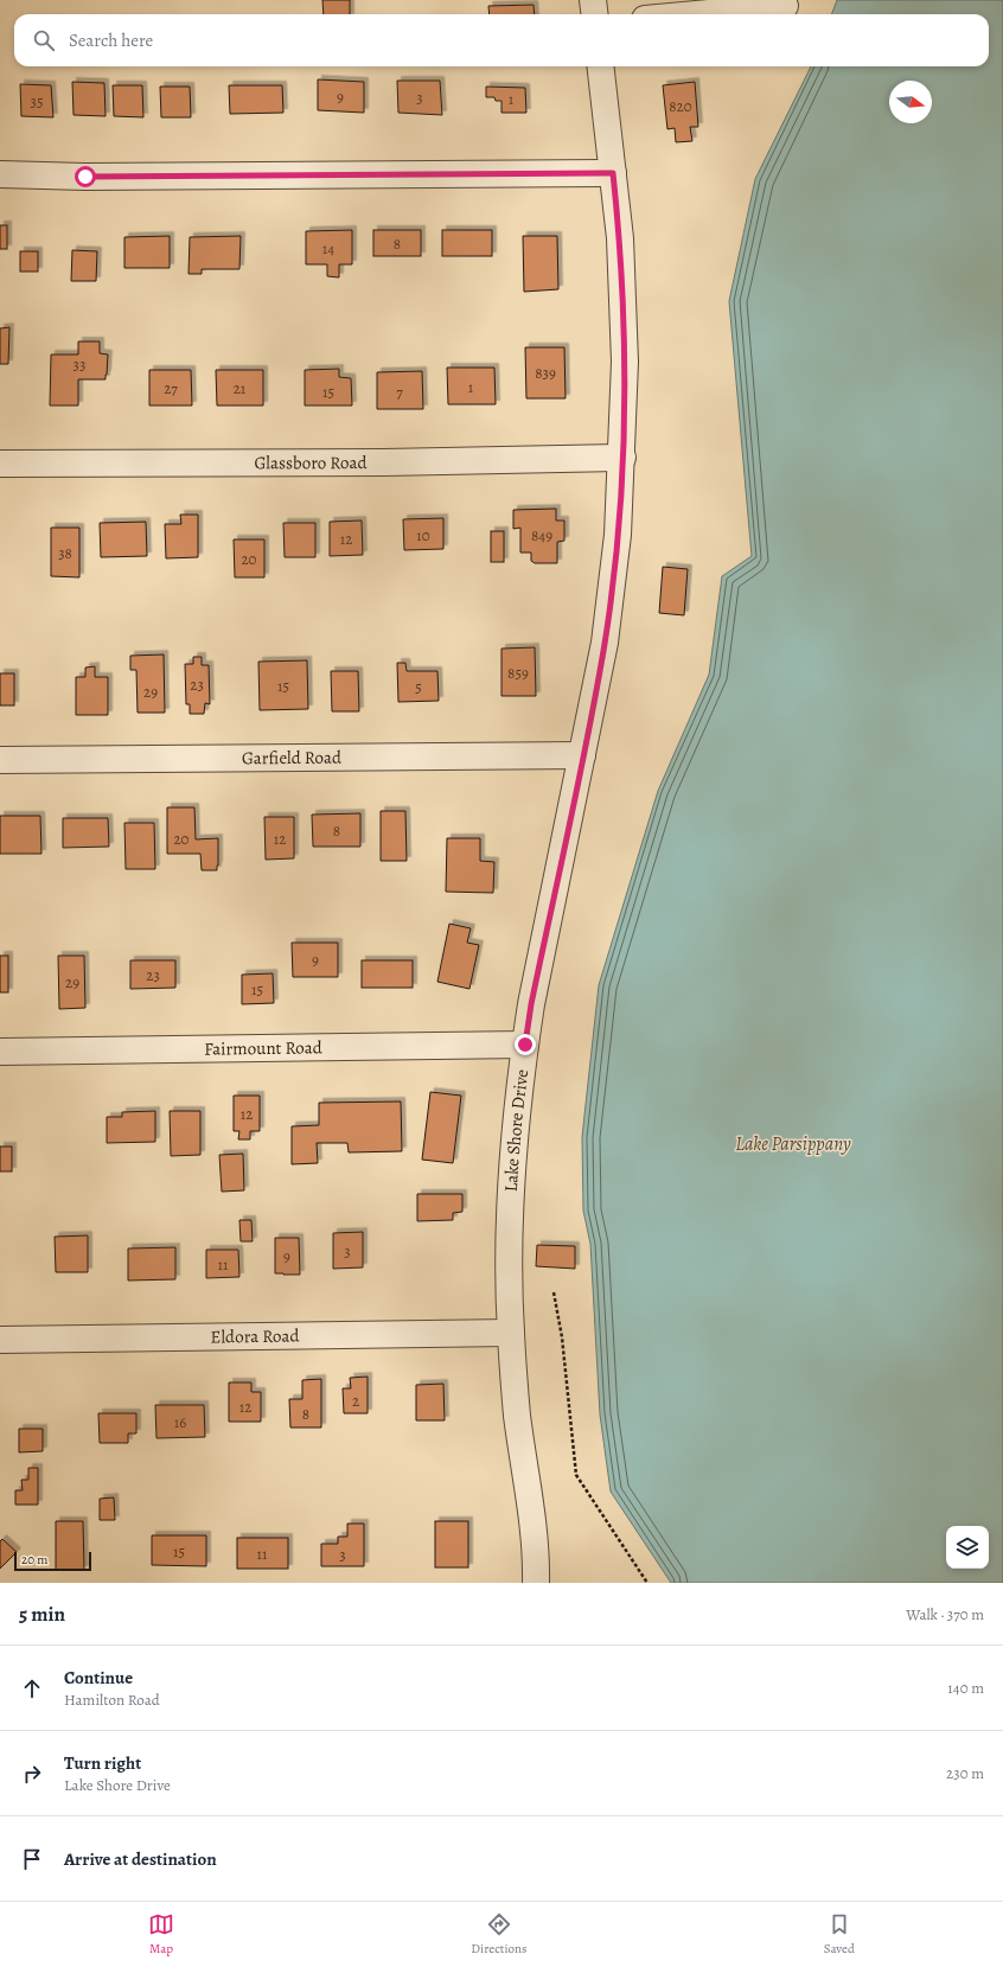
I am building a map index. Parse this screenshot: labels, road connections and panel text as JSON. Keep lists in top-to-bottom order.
{
  "streets": {
    "street": [
      "Glassboro Road",
      "Garfield Road",
      "Fairmount Road",
      "Lake Shore Drive",
      "Eldora Road"
    ]
  },
  "crossings": [
    ["Glassboro Road", "Lake Shore Drive"],
    ["Garfield Road", "Lake Shore Drive"],
    ["Fairmount Road", "Lake Shore Drive"],
    ["Lake Shore Drive", "Eldora Road"]
  ],
  "water": ["Lake Parsippany"],
  "house_numbers": [
    "9",
    "3",
    "1",
    "35",
    "820",
    "8",
    "14",
    "33",
    "839",
    "1",
    "27",
    "21",
    "15",
    "7",
    "10",
    "849",
    "12",
    "38",
    "20",
    "859",
    "23",
    "15",
    "5",
    "29",
    "8",
    "20",
    "12",
    "9",
    "23",
    "29",
    "15",
    "12",
    "3",
    "9",
    "11",
    "2",
    "12",
    "8",
    "16",
    "15",
    "11",
    "3"
  ],
  "scale_bar": "20 m",
  "north": "right",
  "page": {
    "search": "Search here",
    "scale": "20 m",
    "heading": ["5 min", "Walk · 370 m"],
    "list": [
      ["Continue", "Hamilton Road", "140 m"],
      ["Turn right", "Lake Shore Drive", "230 m"],
      "Arrive at destination"
    ],
    "nav": ["Map", "Directions", "Saved"]
  }
}
